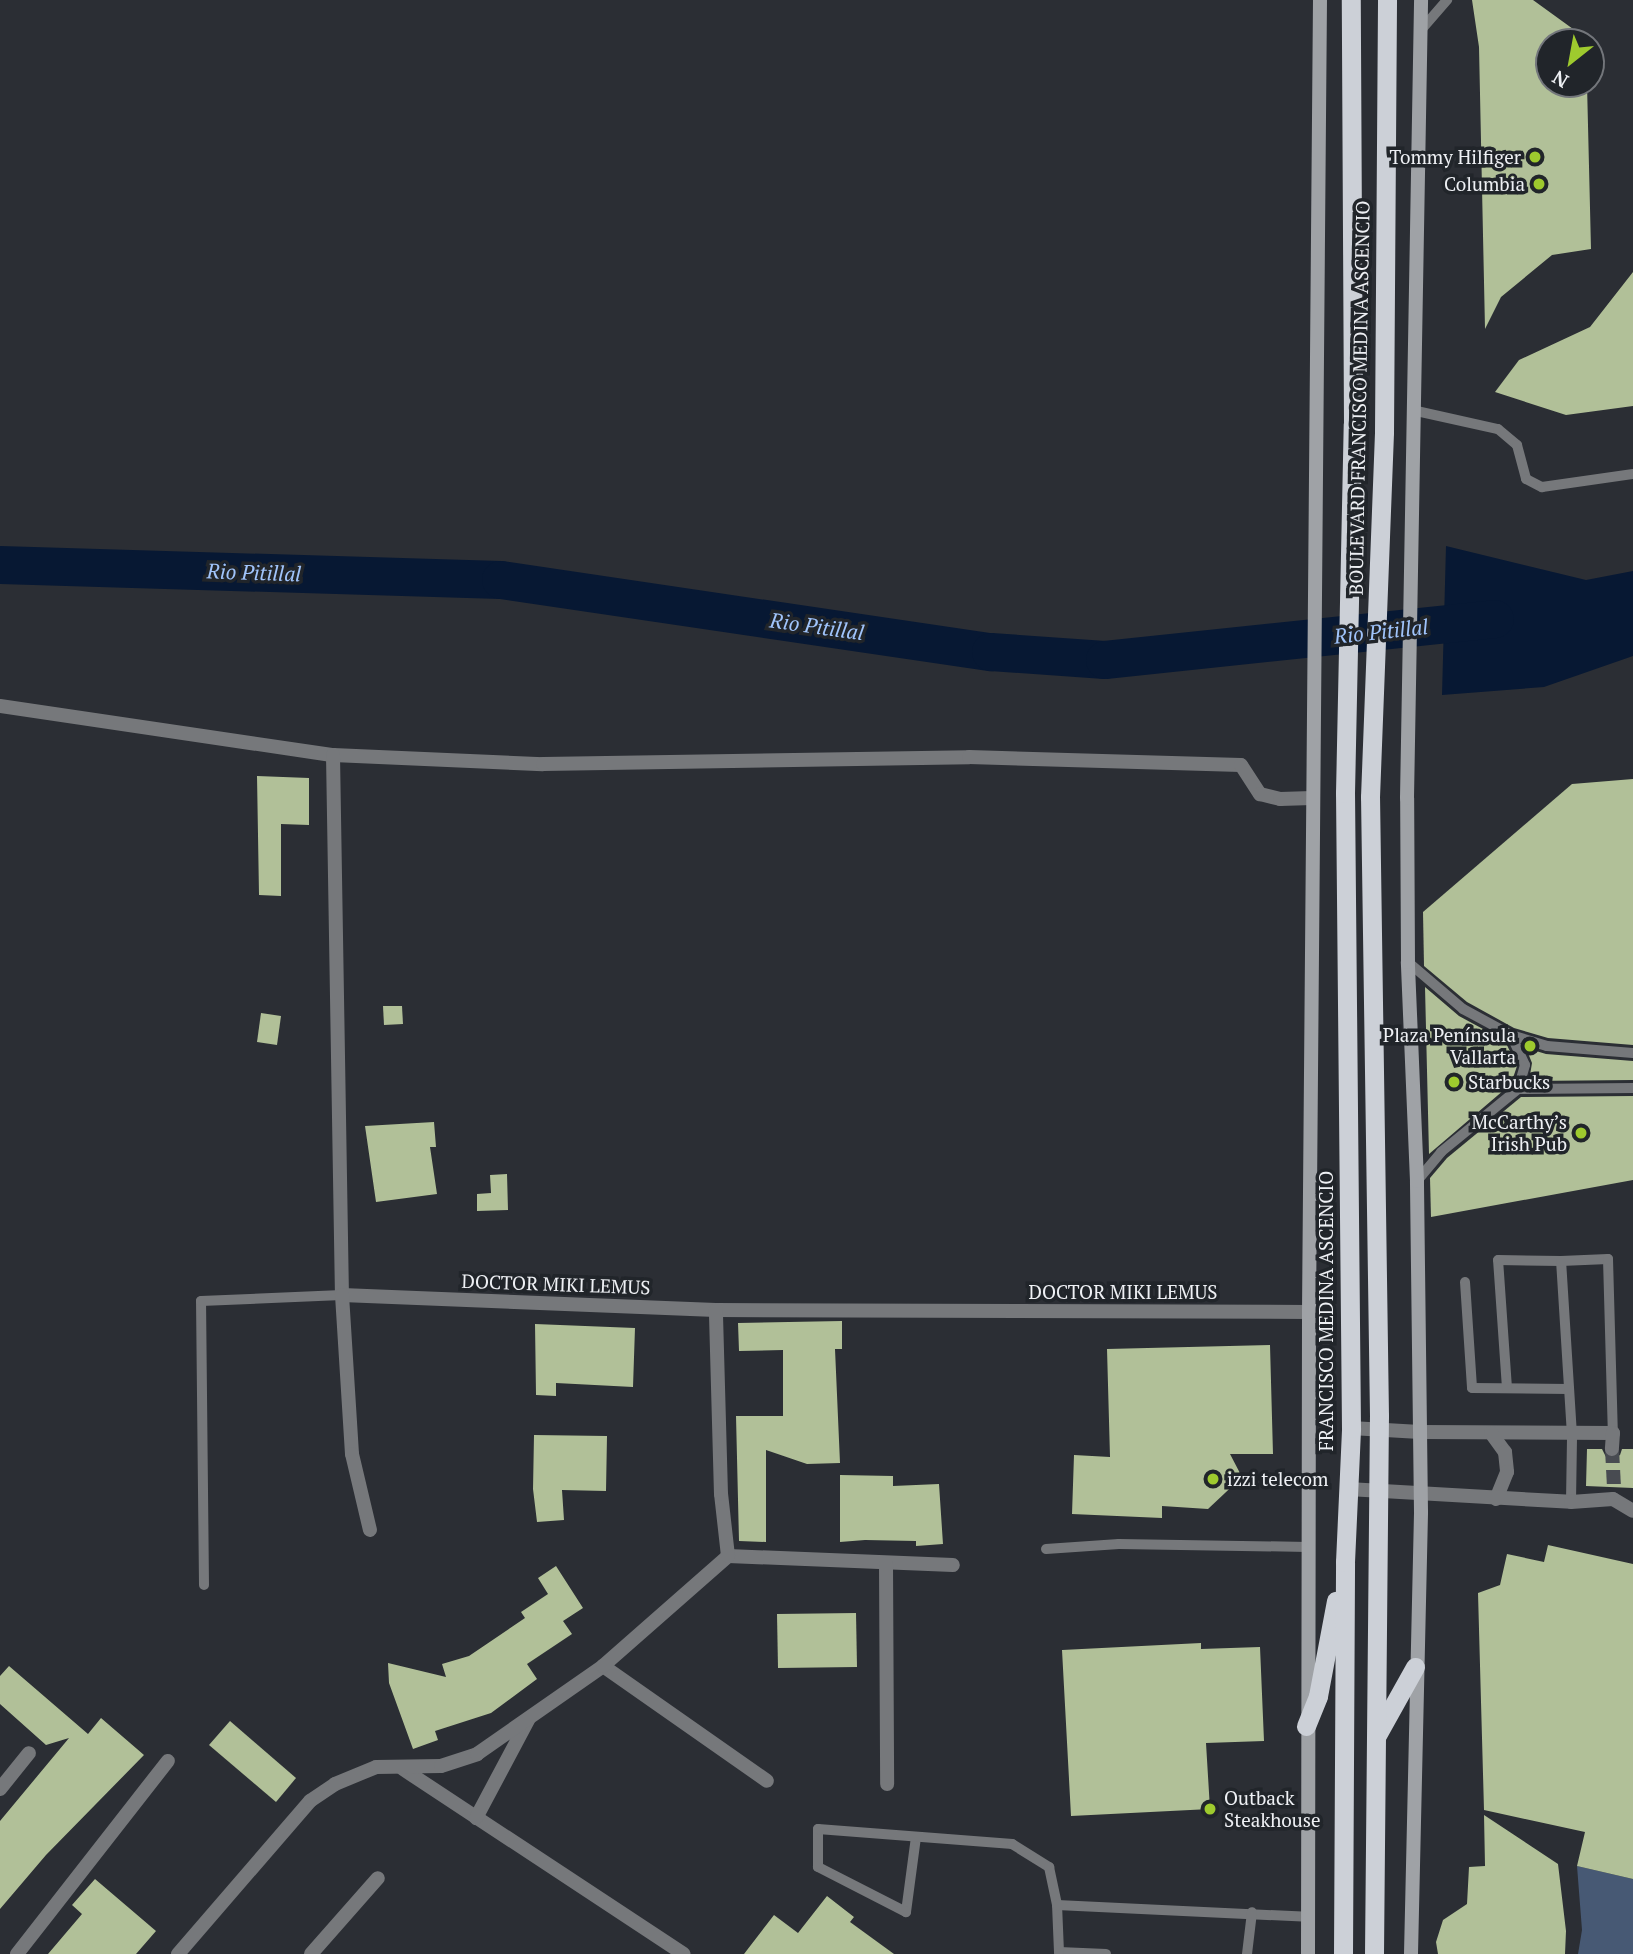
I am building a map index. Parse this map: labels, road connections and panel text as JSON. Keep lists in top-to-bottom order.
{
  "streets": {
    "highway": ["BOULEVARD FRANCISCO MEDINA ASCENCIO", "FRANCISCO MEDINA ASCENCIO"],
    "street": ["DOCTOR MIKI LEMUS"]
  },
  "crossings": [
    ["BOULEVARD FRANCISCO MEDINA ASCENCIO", "FRANCISCO MEDINA ASCENCIO"]
  ],
  "water": ["Rio Pitillal"],
  "places": [
    "Tommy Hilfiger",
    "Columbia",
    "Plaza Península Vallarta",
    "Starbucks",
    "McCarthy’s Irish Pub",
    "izzi telecom",
    "Outback Steakhouse"
  ],
  "north": "bottom left"
}
